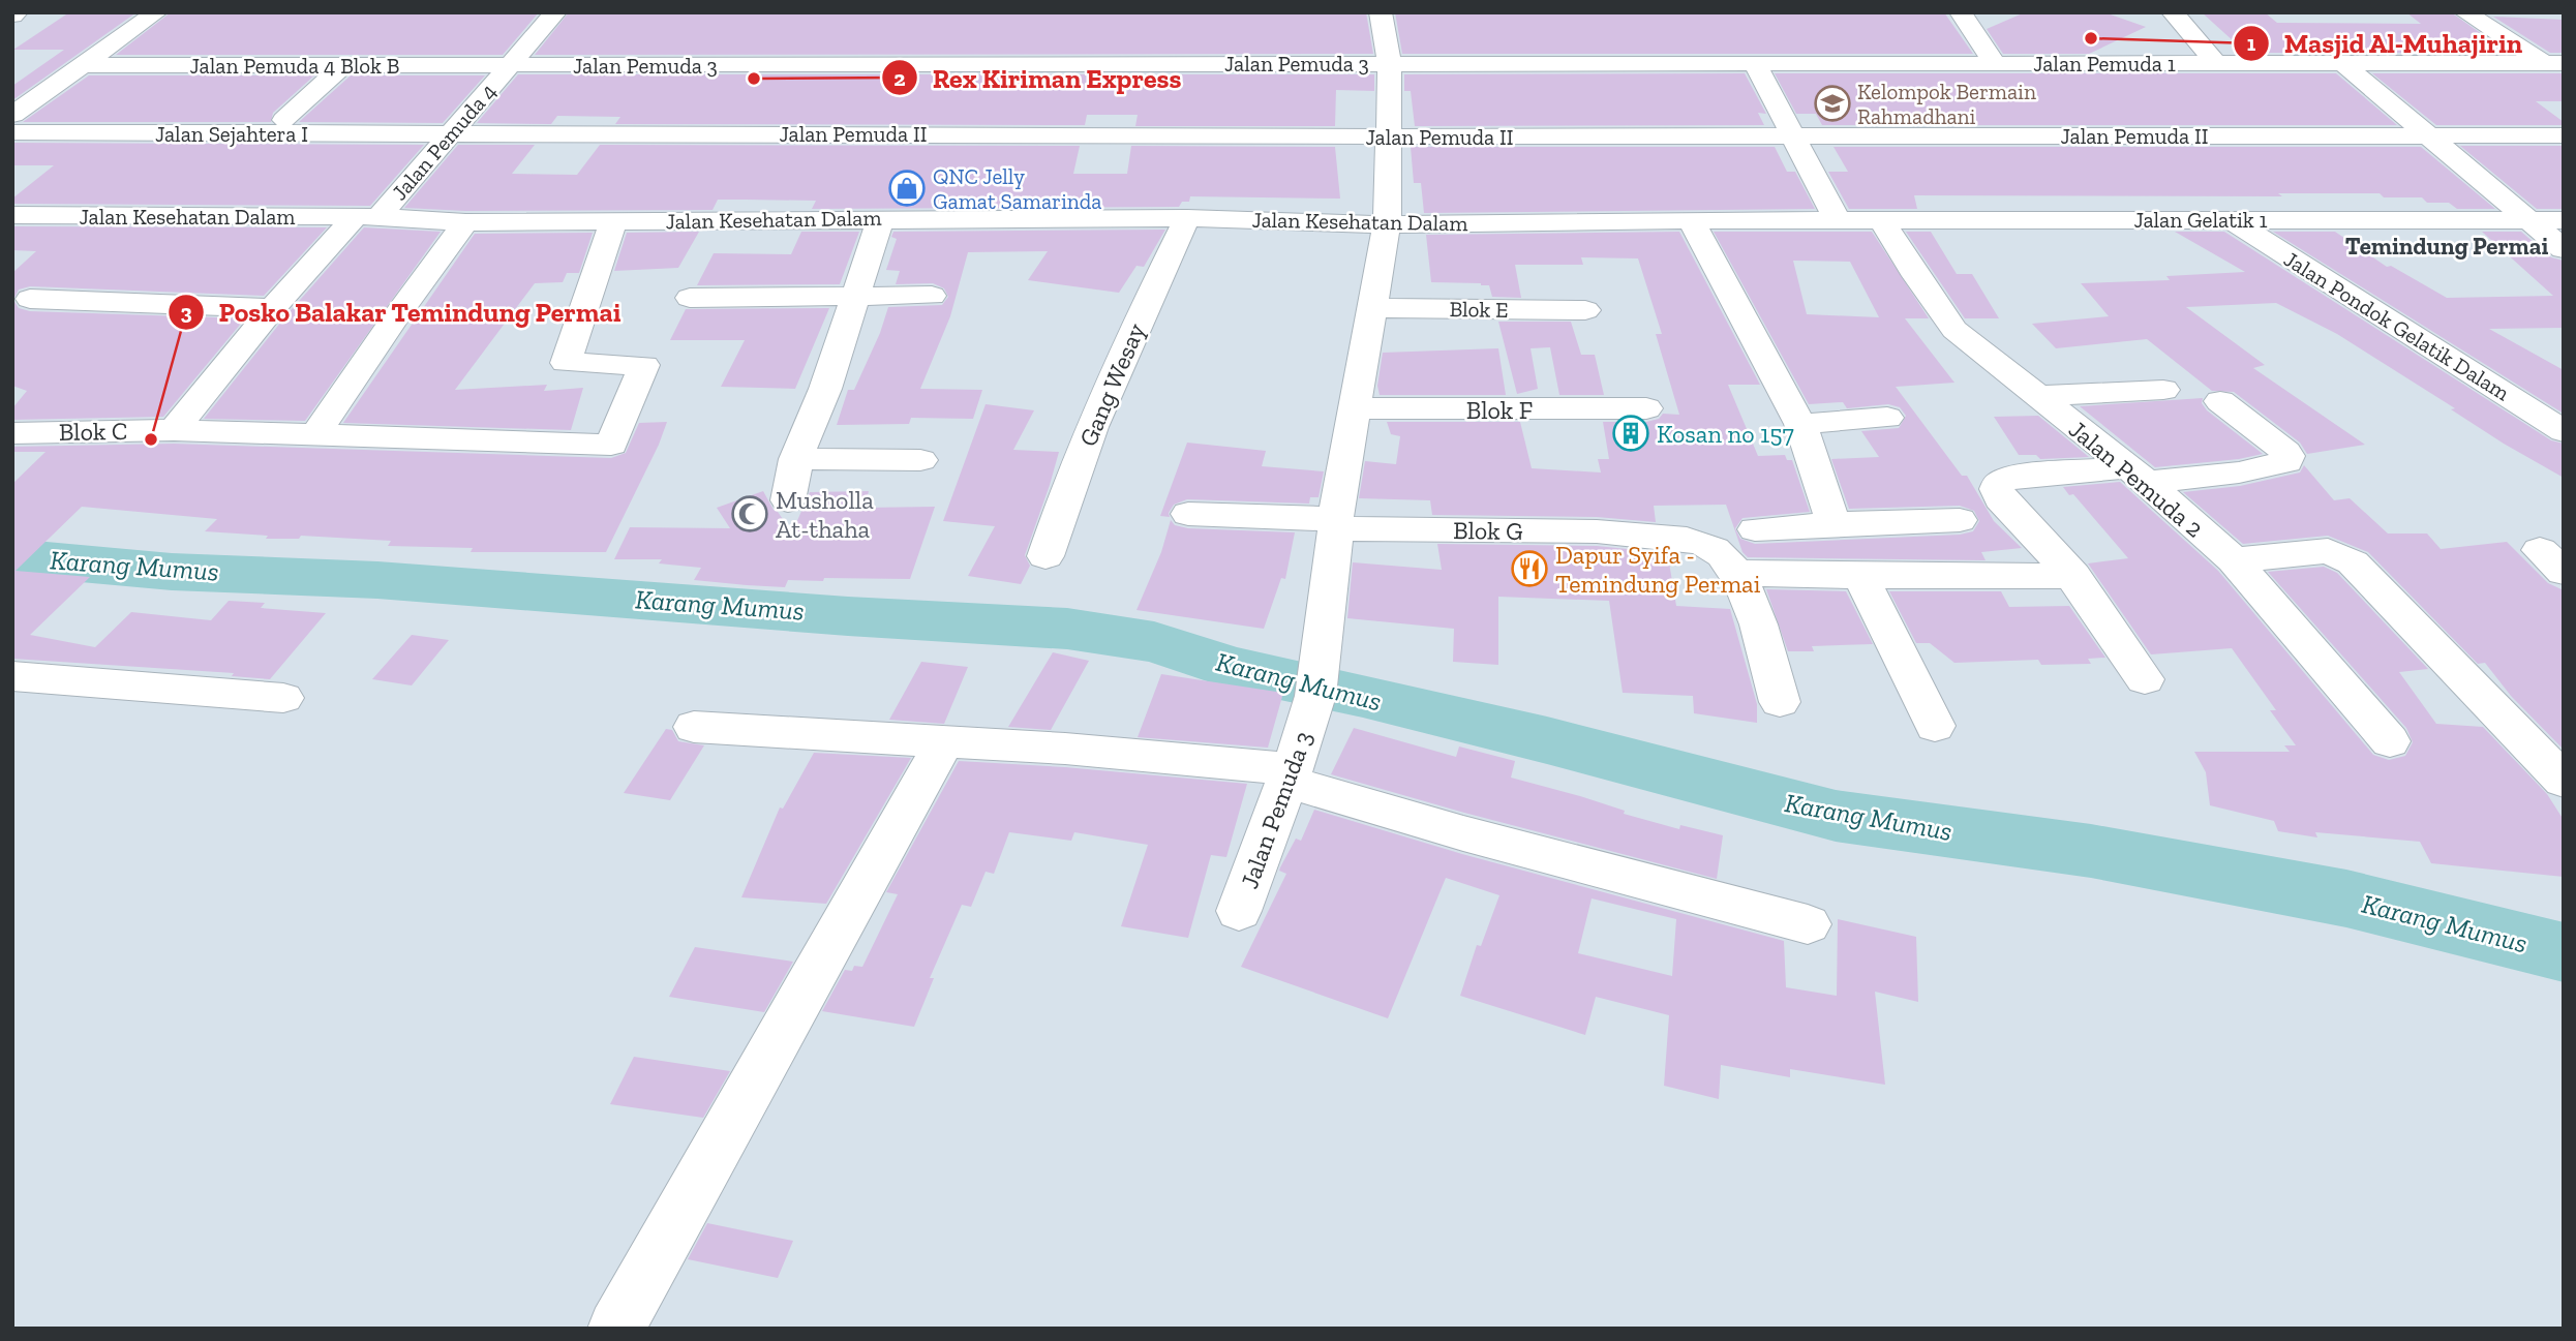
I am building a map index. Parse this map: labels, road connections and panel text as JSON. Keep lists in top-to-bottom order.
{
  "streets": {
    "street": [
      "Jalan Pemuda 3",
      "Jalan Pemuda 1",
      "Jalan Pemuda 4 Blok B",
      "Jalan Sejahtera I",
      "Jalan Pemuda II",
      "Jalan Pemuda 4",
      "Jalan Kesehatan Dalam",
      "Jalan Gelatik 1",
      "Blok E",
      "Jalan Pondok Gelatik Dalam",
      "Gang Wesay",
      "Blok F",
      "Blok C",
      "Jalan Pemuda 2",
      "Blok G"
    ]
  },
  "crossings": [
    ["Jalan Pemuda 3", "Jalan Pemuda 4 Blok B"],
    ["Jalan Pemuda 3", "Jalan Pemuda II"],
    ["Jalan Pemuda 3", "Jalan Pemuda 4"],
    ["Jalan Pemuda 3", "Jalan Kesehatan Dalam"],
    ["Jalan Pemuda 3", "Blok E"],
    ["Jalan Pemuda 3", "Blok F"],
    ["Jalan Pemuda 3", "Blok G"],
    ["Jalan Pemuda 4 Blok B", "Jalan Pemuda 4"],
    ["Jalan Sejahtera I", "Jalan Pemuda II"],
    ["Jalan Sejahtera I", "Jalan Pemuda 4"],
    ["Jalan Pemuda II", "Jalan Pemuda 4"],
    ["Jalan Pemuda 4", "Jalan Kesehatan Dalam"],
    ["Jalan Pemuda 4", "Blok C"],
    ["Jalan Kesehatan Dalam", "Jalan Gelatik 1"],
    ["Jalan Kesehatan Dalam", "Gang Wesay"],
    ["Jalan Kesehatan Dalam", "Blok C"],
    ["Jalan Gelatik 1", "Jalan Pondok Gelatik Dalam"],
    ["Jalan Gelatik 1", "Jalan Pemuda 2"]
  ],
  "districts": ["Temindung Permai"],
  "water": ["Karang Mumus"],
  "places": {
    "other": ["Masjid Al-Muhajirin", "Rex Kiriman Express", "Posko Balakar Temindung Permai"],
    "school or university": ["Kelompok Bermain Rahmadhani"],
    "shop": ["QNC Jelly Gamat Samarinda"],
    "building": ["Kosan no 157"],
    "mosque": ["Musholla At-thaha"],
    "restaurant": ["Dapur Syifa - Temindung Permai"]
  }
}
